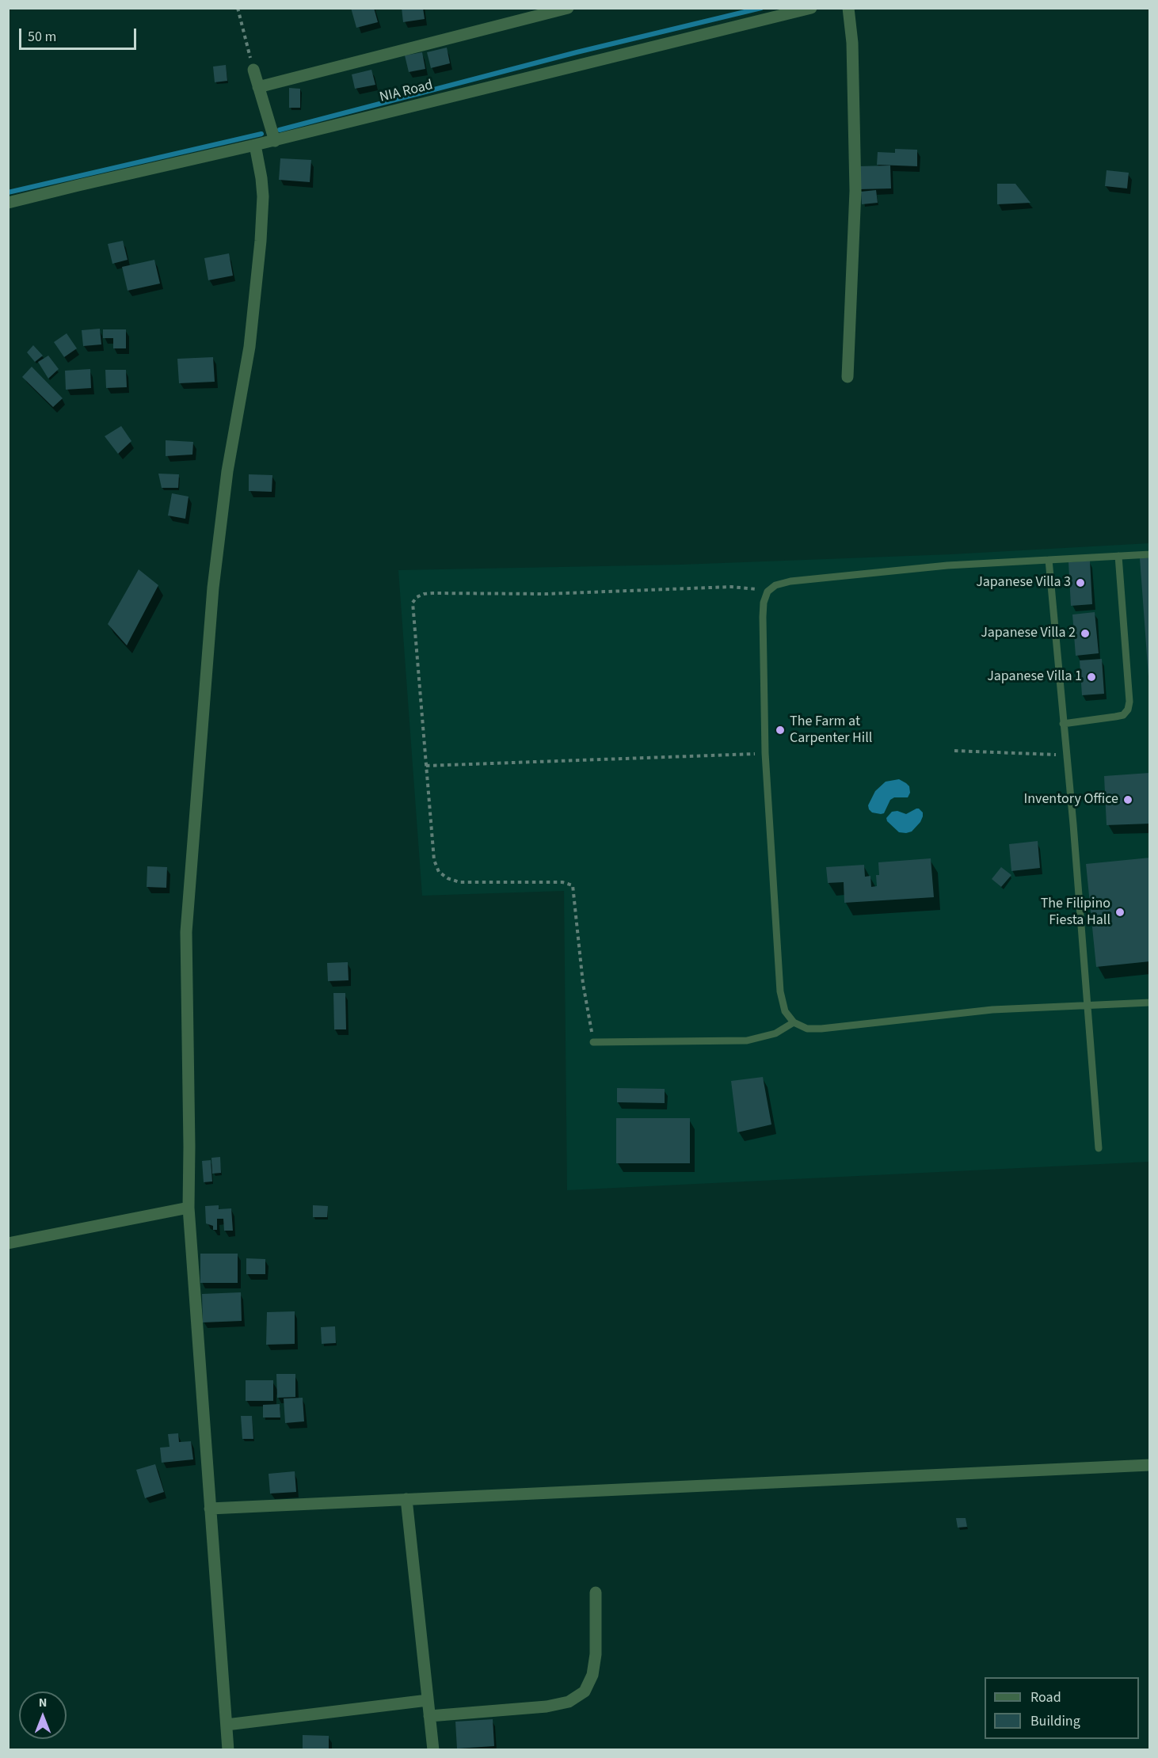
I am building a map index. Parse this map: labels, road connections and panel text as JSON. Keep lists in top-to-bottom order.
{
  "streets": {
    "street": ["NIA Road"]
  },
  "places": [
    "Japanese Villa 3",
    "Japanese Villa 2",
    "Japanese Villa 1",
    "The Farm at Carpenter Hill",
    "Inventory Office",
    "The Filipino Fiesta Hall"
  ],
  "legend": ["Road", "Building"],
  "scale_bar": "50 m",
  "north": "top"
}
